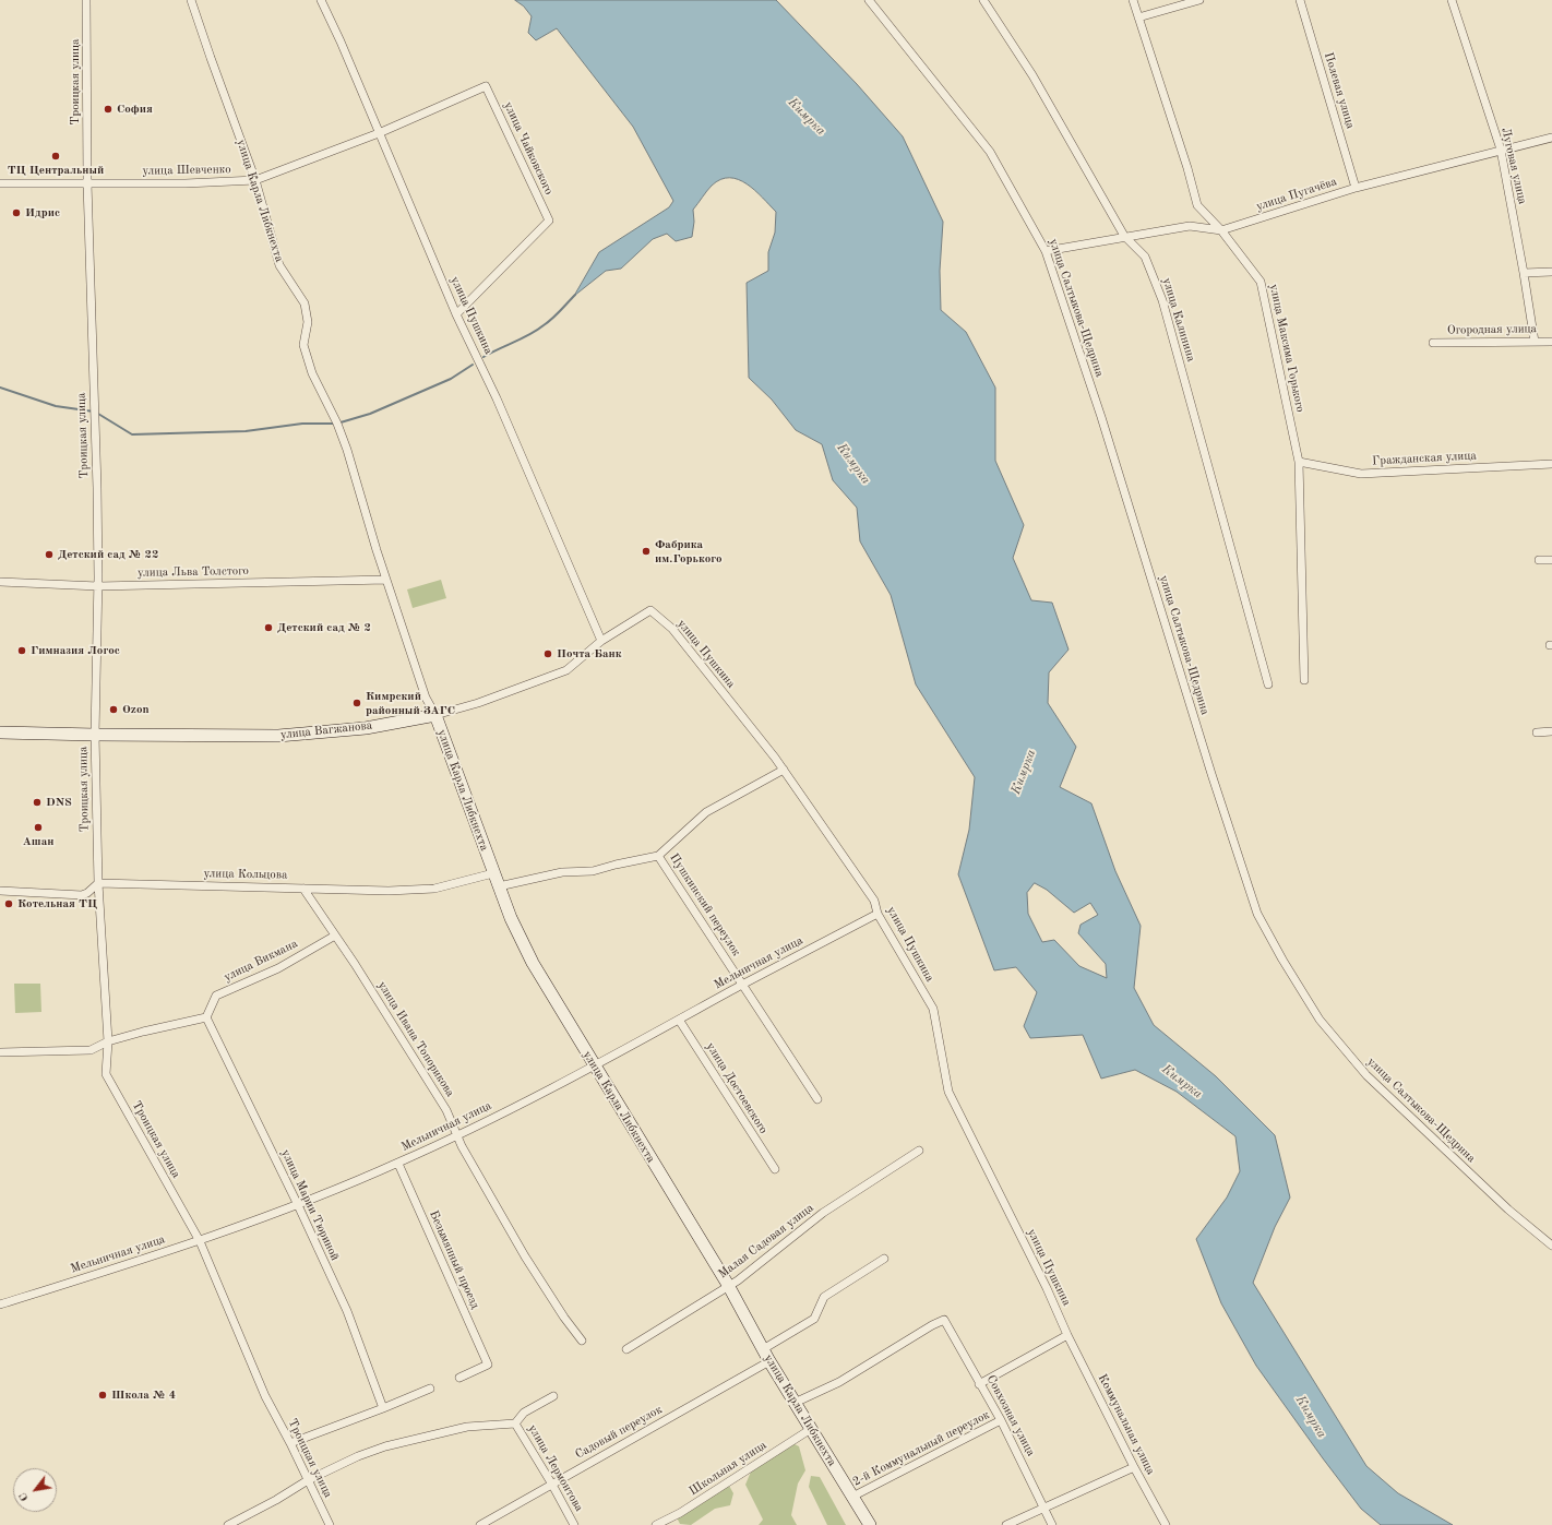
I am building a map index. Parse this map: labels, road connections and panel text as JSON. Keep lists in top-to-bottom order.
{
  "streets": {
    "street": [
      "Троицкая улица",
      "Полевая улица",
      "улица Чайковского",
      "Луговая улица",
      "улица Шевченко",
      "улица Пугачёва",
      "улица Карла Либкнехта",
      "улица Салтыкова-Щедрина",
      "улица Пушкина",
      "улица Калинина",
      "Огородная улица",
      "улица Максима Горького",
      "Гражданская улица",
      "улица Льва Толстого",
      "улица Вагжанова",
      "улица Кольцова",
      "Пушкинский переулок",
      "улица Викмана",
      "Мельничная улица",
      "улица Ивана Топорикова",
      "улица Достоевского",
      "улица Марии Тюриной",
      "Малая Садовая улица",
      "Безымянный проезд",
      "Совхозная улица",
      "Коммунальная улица",
      "Садовый переулок",
      "2-й Коммунальный переулок",
      "улица Лермонтова",
      "Школьная улица"
    ]
  },
  "crossings": [
    ["Троицкая улица", "улица Шевченко"],
    ["Троицкая улица", "улица Льва Толстого"],
    ["Троицкая улица", "улица Вагжанова"],
    ["Троицкая улица", "улица Кольцова"],
    ["Троицкая улица", "Мельничная улица"],
    ["Полевая улица", "улица Пугачёва"],
    ["улица Чайковского", "улица Шевченко"],
    ["улица Чайковского", "улица Пушкина"],
    ["Луговая улица", "улица Пугачёва"],
    ["Луговая улица", "Огородная улица"],
    ["улица Шевченко", "улица Карла Либкнехта"],
    ["улица Шевченко", "улица Пушкина"],
    ["улица Пугачёва", "улица Салтыкова-Щедрина"],
    ["улица Пугачёва", "улица Калинина"],
    ["улица Пугачёва", "улица Максима Горького"],
    ["улица Карла Либкнехта", "улица Льва Толстого"],
    ["улица Карла Либкнехта", "улица Вагжанова"],
    ["улица Карла Либкнехта", "улица Кольцова"],
    ["улица Карла Либкнехта", "Мельничная улица"],
    ["улица Карла Либкнехта", "Малая Садовая улица"],
    ["улица Карла Либкнехта", "Совхозная улица"],
    ["улица Карла Либкнехта", "Садовый переулок"],
    ["улица Карла Либкнехта", "2-й Коммунальный переулок"],
    ["улица Карла Либкнехта", "Школьная улица"],
    ["улица Пушкина", "улица Вагжанова"],
    ["улица Пушкина", "Мельничная улица"],
    ["улица Пушкина", "Коммунальная улица"],
    ["улица Максима Горького", "Гражданская улица"],
    ["улица Кольцова", "улица Ивана Топорикова"],
    ["Пушкинский переулок", "Мельничная улица"],
    ["улица Викмана", "улица Ивана Топорикова"],
    ["улица Викмана", "улица Марии Тюриной"],
    ["Мельничная улица", "улица Ивана Топорикова"],
    ["Мельничная улица", "улица Достоевского"],
    ["Мельничная улица", "улица Марии Тюриной"],
    ["Мельничная улица", "Безымянный проезд"],
    ["Совхозная улица", "2-й Коммунальный переулок"],
    ["Садовый переулок", "улица Лермонтова"]
  ],
  "water": ["Кимрка"],
  "places": [
    "София",
    "ТЦ Центральный",
    "Идрис",
    "Фабрика им.Горького",
    "Детский сад № 22",
    "Детский сад № 2",
    "Гимназия Логос",
    "Почта Банк",
    "Кимрский районный ЗАГС",
    "Ozon",
    "DNS",
    "Ашан",
    "Котельная ТЦ",
    "Школа № 4"
  ],
  "north": "bottom left"
}
